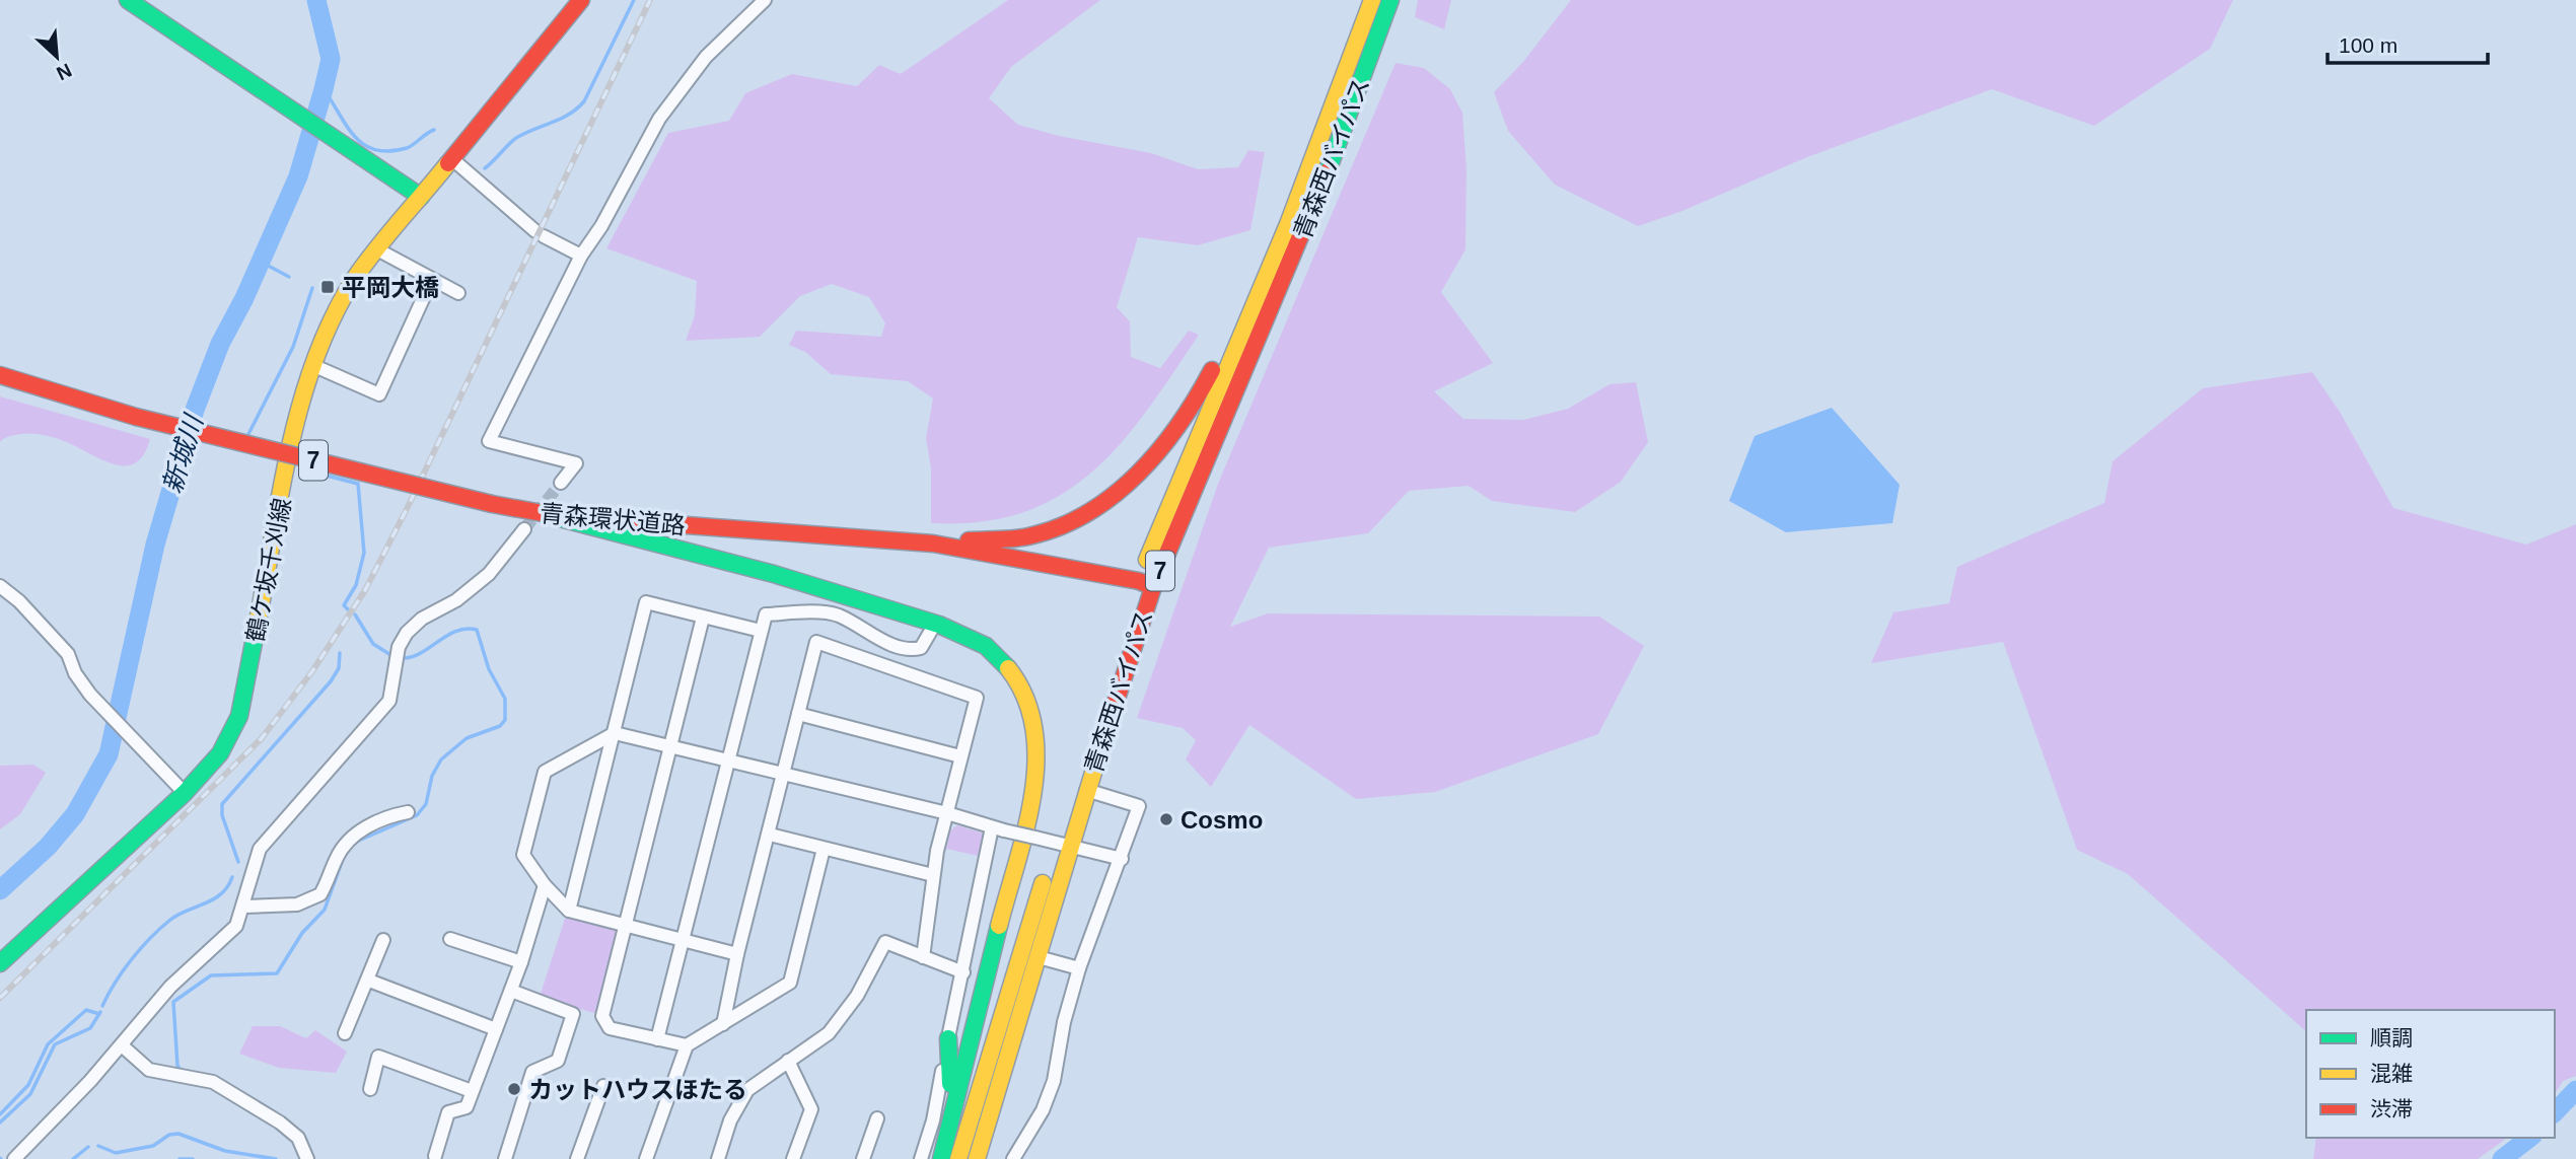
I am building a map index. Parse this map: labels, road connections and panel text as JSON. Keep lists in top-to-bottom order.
{
  "streets": {
    "main road": [
      "青森西バイパス",
      "7",
      "青森環状道路",
      "鶴ケ坂千刈線"
    ]
  },
  "crossings": [
    ["青森西バイパス", "青森環状道路"]
  ],
  "water": ["新城川"],
  "places": {
    "transit": ["平岡大橋"],
    "other": ["Cosmo", "カットハウスほたる"]
  },
  "legend": ["順調", "混雑", "渋滞"],
  "scale_bar": "100 m",
  "north": "bottom right"
}
